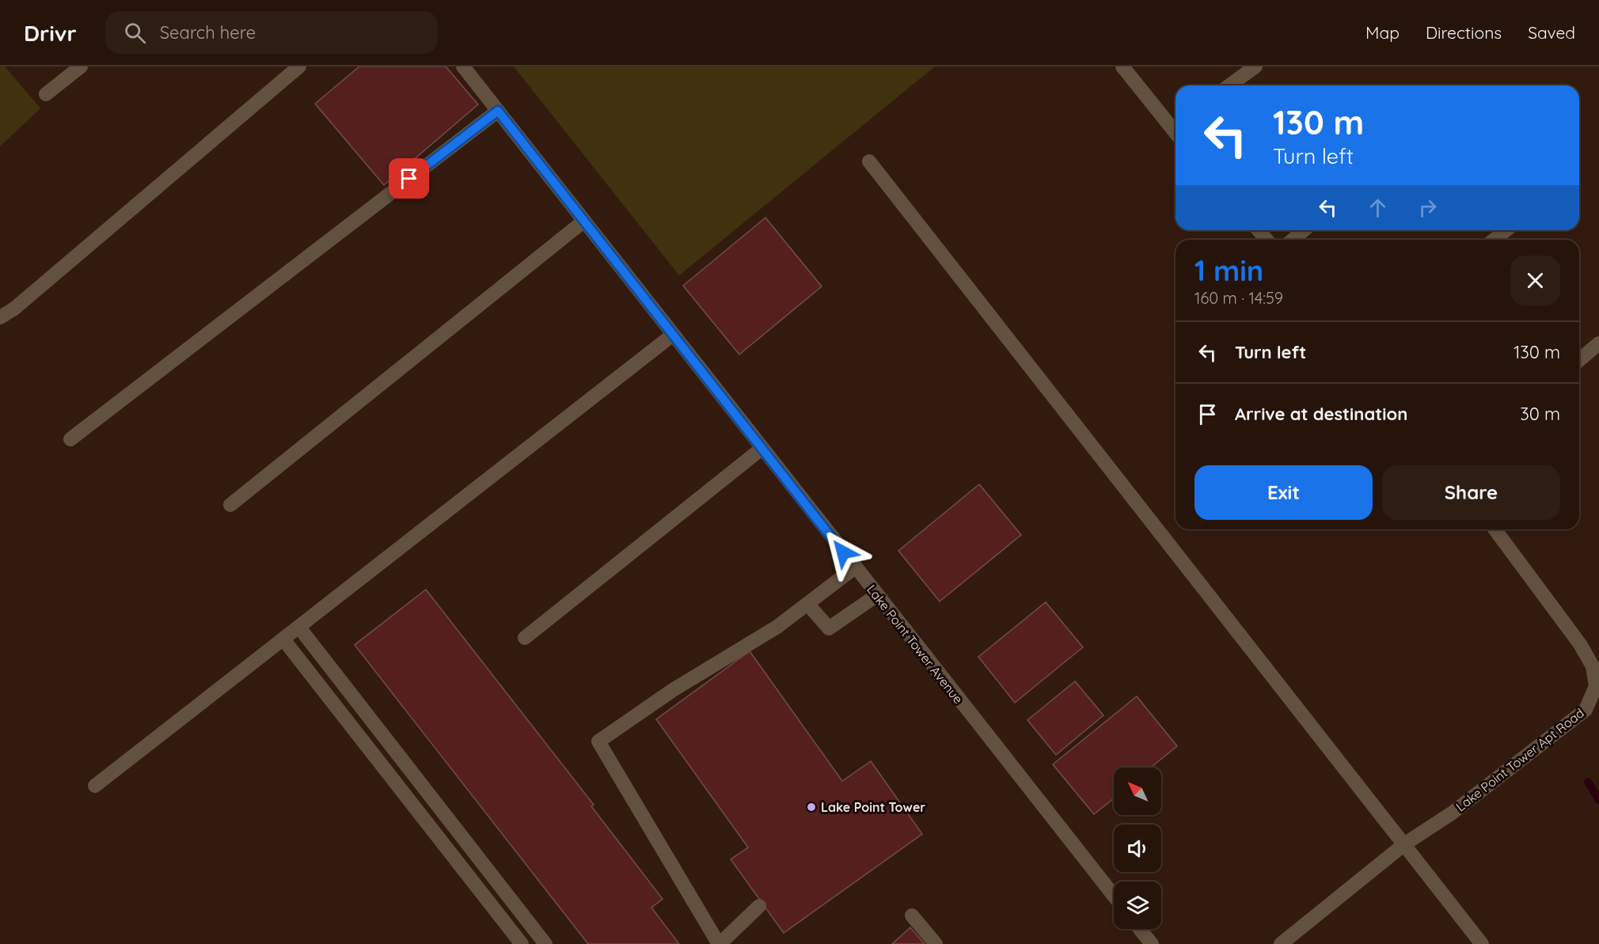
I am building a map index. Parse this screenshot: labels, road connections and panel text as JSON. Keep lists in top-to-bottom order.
{
  "streets": {
    "street": ["Lake Point Tower Avenue", "Lake Point Tower Apt Road"]
  },
  "places": ["Lake Point Tower"],
  "north": "top left",
  "page": {
    "header": "Drivr",
    "search": "Search here",
    "nav": ["Map", "Directions", "Saved"],
    "turn": ["130 m", "Turn left"],
    "heading": ["1 min", "160 m · 14:59"],
    "list": [
      {
        "name": "Turn left",
        "value": "130 m"
      },
      {
        "name": "Arrive at destination",
        "value": "30 m"
      }
    ],
    "buttons": ["Exit", "Share"]
  }
}
